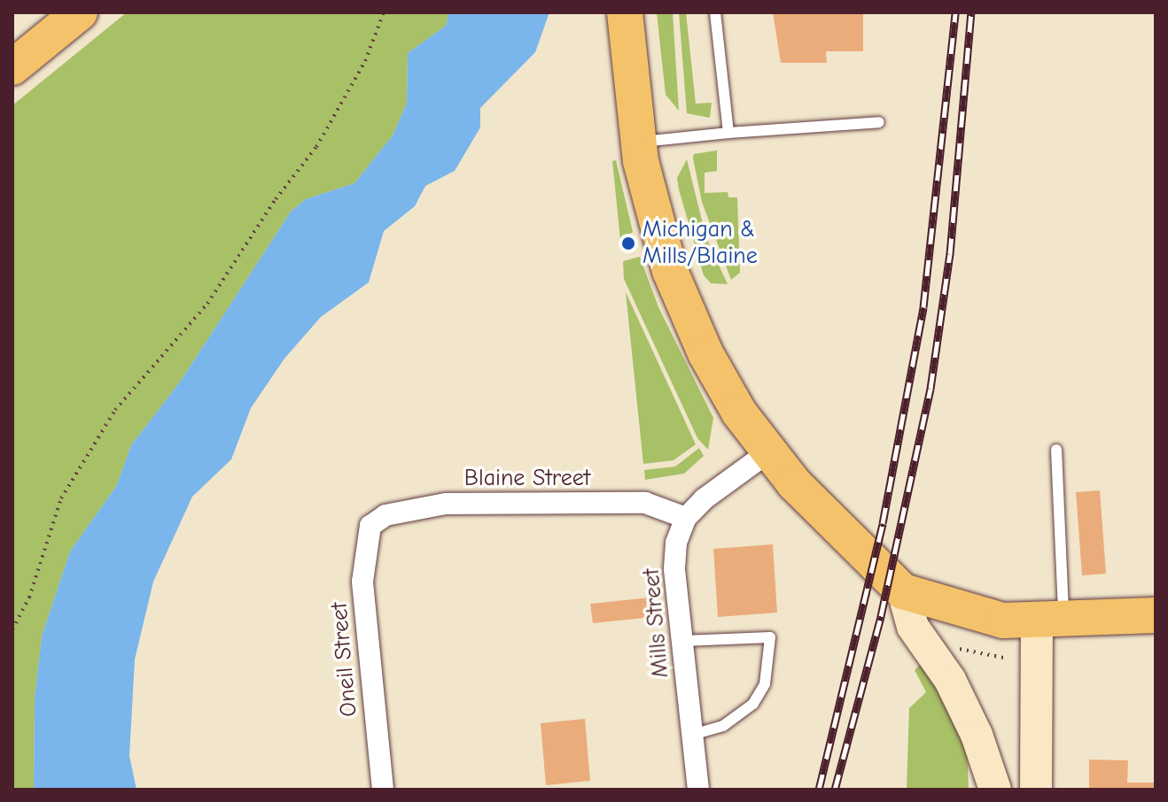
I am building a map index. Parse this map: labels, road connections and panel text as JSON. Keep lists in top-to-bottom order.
{
  "streets": {
    "street": ["Blaine Street", "Mills Street", "Oneil Street"]
  },
  "crossings": [
    ["Blaine Street", "Mills Street"],
    ["Blaine Street", "Oneil Street"]
  ],
  "places": ["Michigan & Mills/Blaine"]
}
